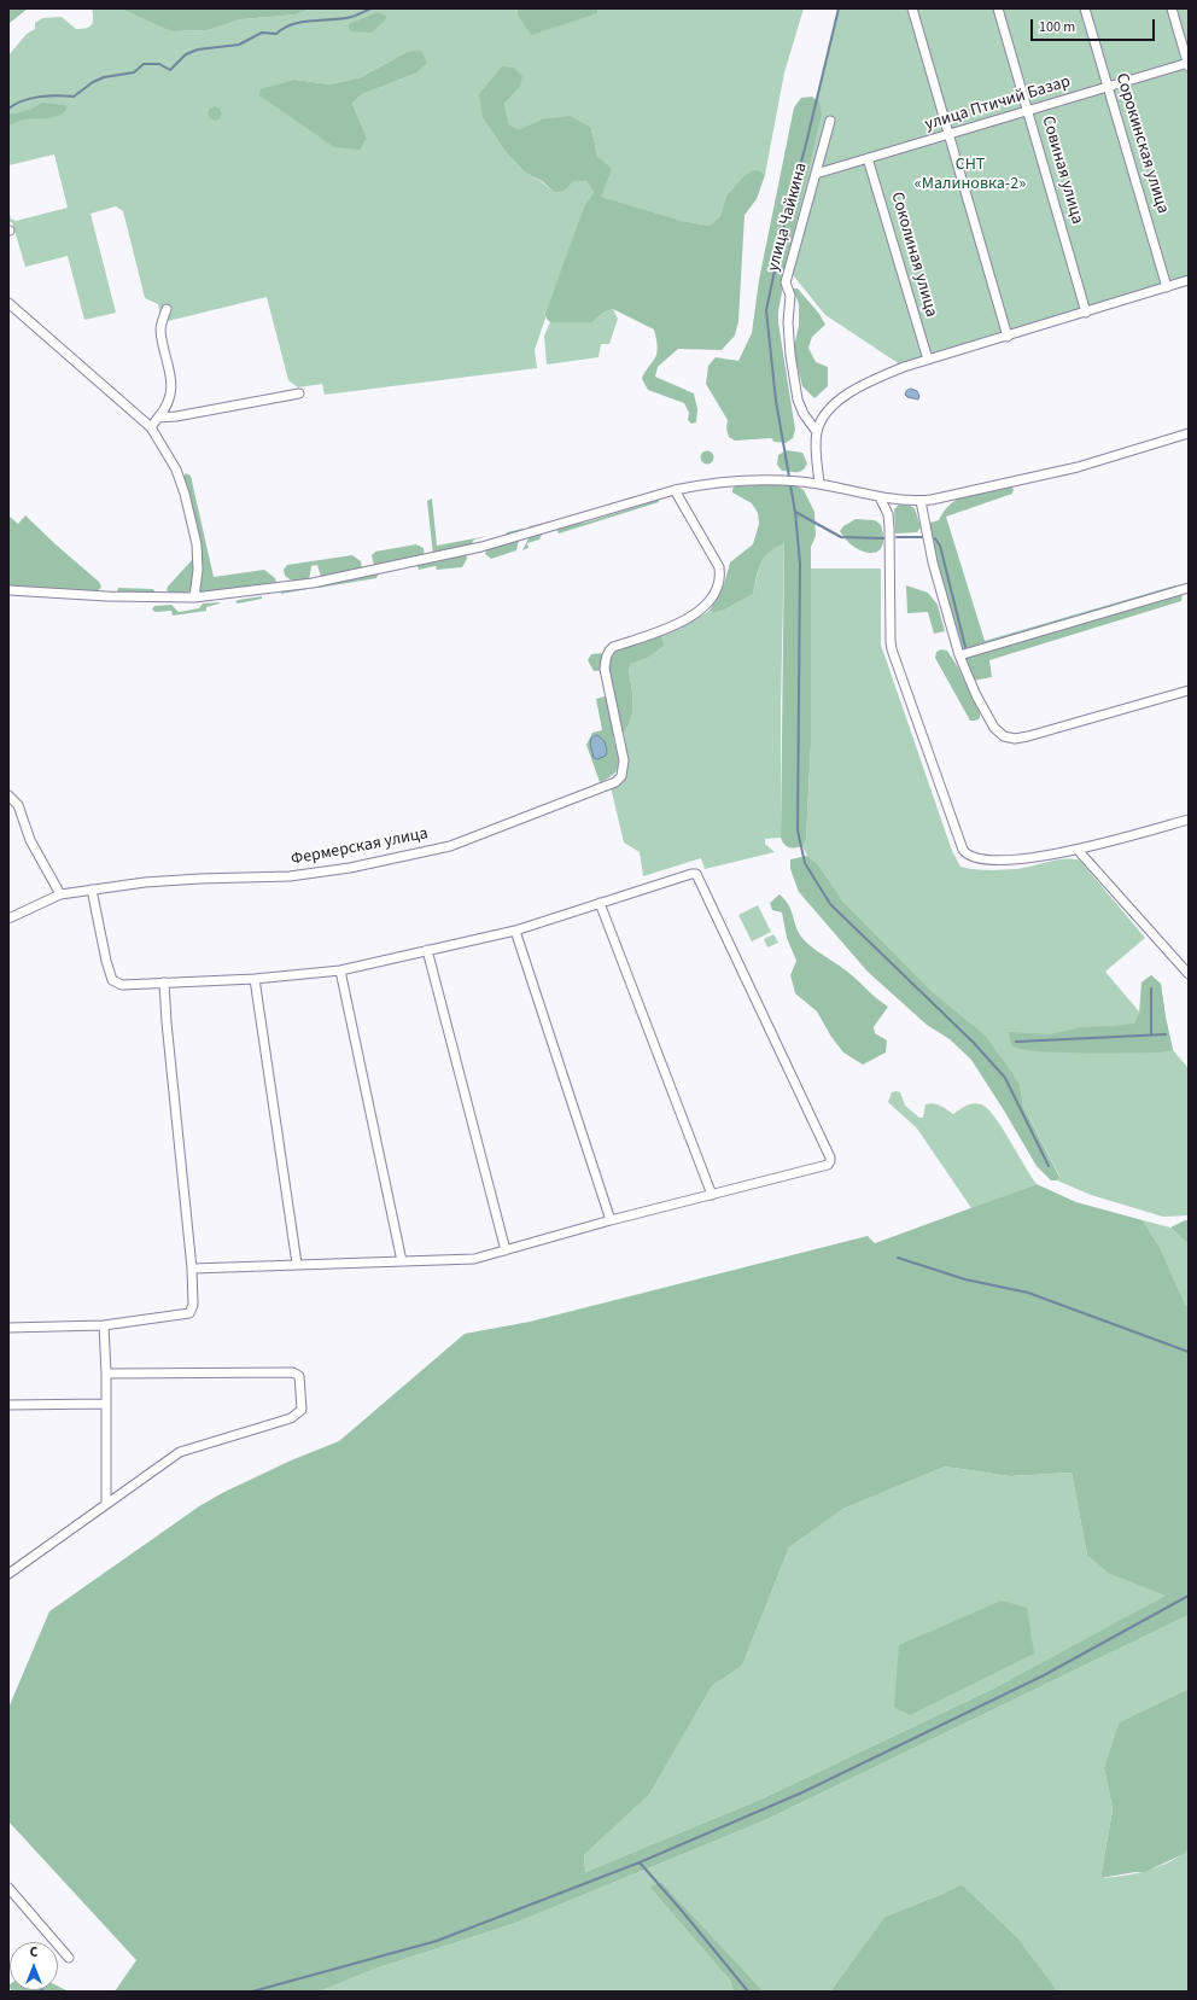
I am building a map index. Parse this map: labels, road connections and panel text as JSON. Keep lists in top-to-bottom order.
{
  "streets": {
    "street": [
      "улица Птичий Базар",
      "Сорокинская улица",
      "Совиная улица",
      "улица Чайкина",
      "Соколиная улица",
      "Фермерская улица"
    ]
  },
  "crossings": [
    ["улица Птичий Базар", "Сорокинская улица"],
    ["улица Птичий Базар", "Совиная улица"],
    ["улица Птичий Базар", "улица Чайкина"],
    ["улица Птичий Базар", "Соколиная улица"]
  ],
  "parks": ["СНТ «Малиновка-2»"],
  "scale_bar": "100 m",
  "north": "top"
}
